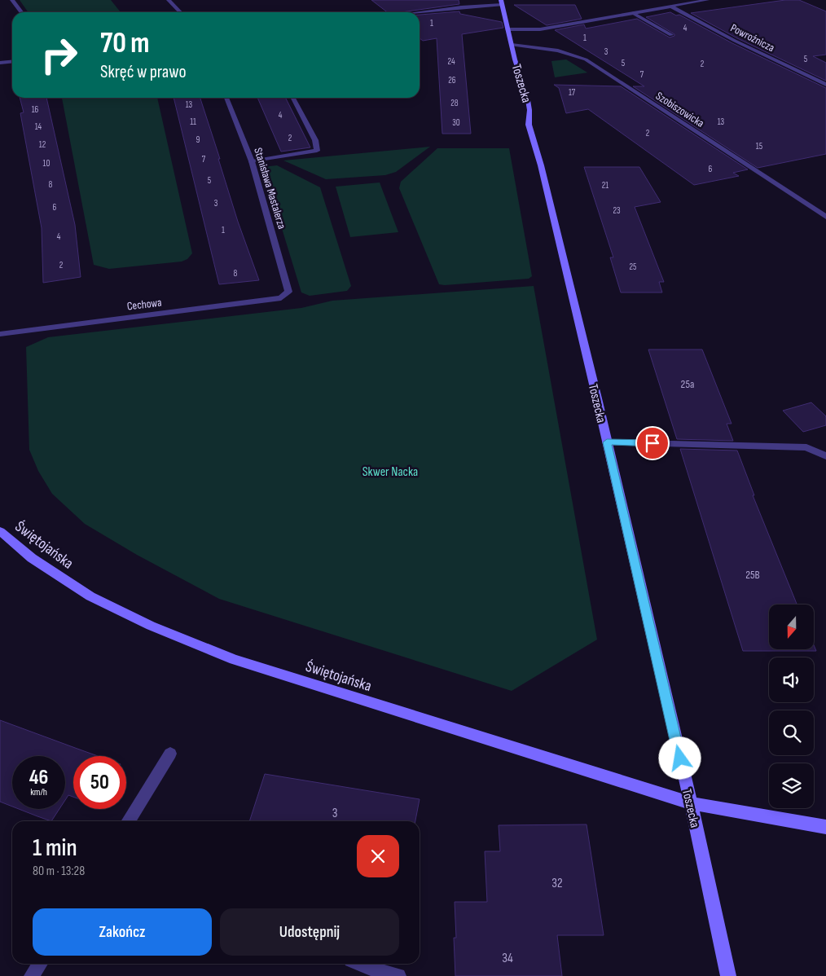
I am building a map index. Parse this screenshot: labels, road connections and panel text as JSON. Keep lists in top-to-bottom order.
{
  "streets": {
    "main road": ["Toszecka", "Świętojańska"],
    "street": [
      "Powroźnicza",
      "Szobiszowicka",
      "Stanisława Mastalerza",
      "Cechowa"
    ]
  },
  "crossings": [
    ["Toszecka", "Szobiszowicka"],
    ["Toszecka", "Świętojańska"],
    ["Stanisława Mastalerza", "Cechowa"]
  ],
  "parks": ["Skwer Nacka"],
  "house_numbers": [
    "1",
    "4",
    "1",
    "3",
    "5",
    "24",
    "5",
    "2",
    "7",
    "26",
    "17",
    "28",
    "13",
    "16",
    "4",
    "11",
    "13",
    "30",
    "14",
    "2",
    "2",
    "9",
    "12",
    "15",
    "7",
    "10",
    "6",
    "5",
    "8",
    "21",
    "3",
    "6",
    "23",
    "1",
    "4",
    "2",
    "25",
    "8",
    "25a",
    "25B",
    "3",
    "32",
    "34"
  ],
  "north": "bottom",
  "page": {
    "turn": ["70 m", "Skręć w prawo"],
    "speed": "46 km/h",
    "limit": "50",
    "heading": ["1 min", "80 m · 13:28"],
    "buttons": ["Zakończ", "Udostępnij"]
  }
}
